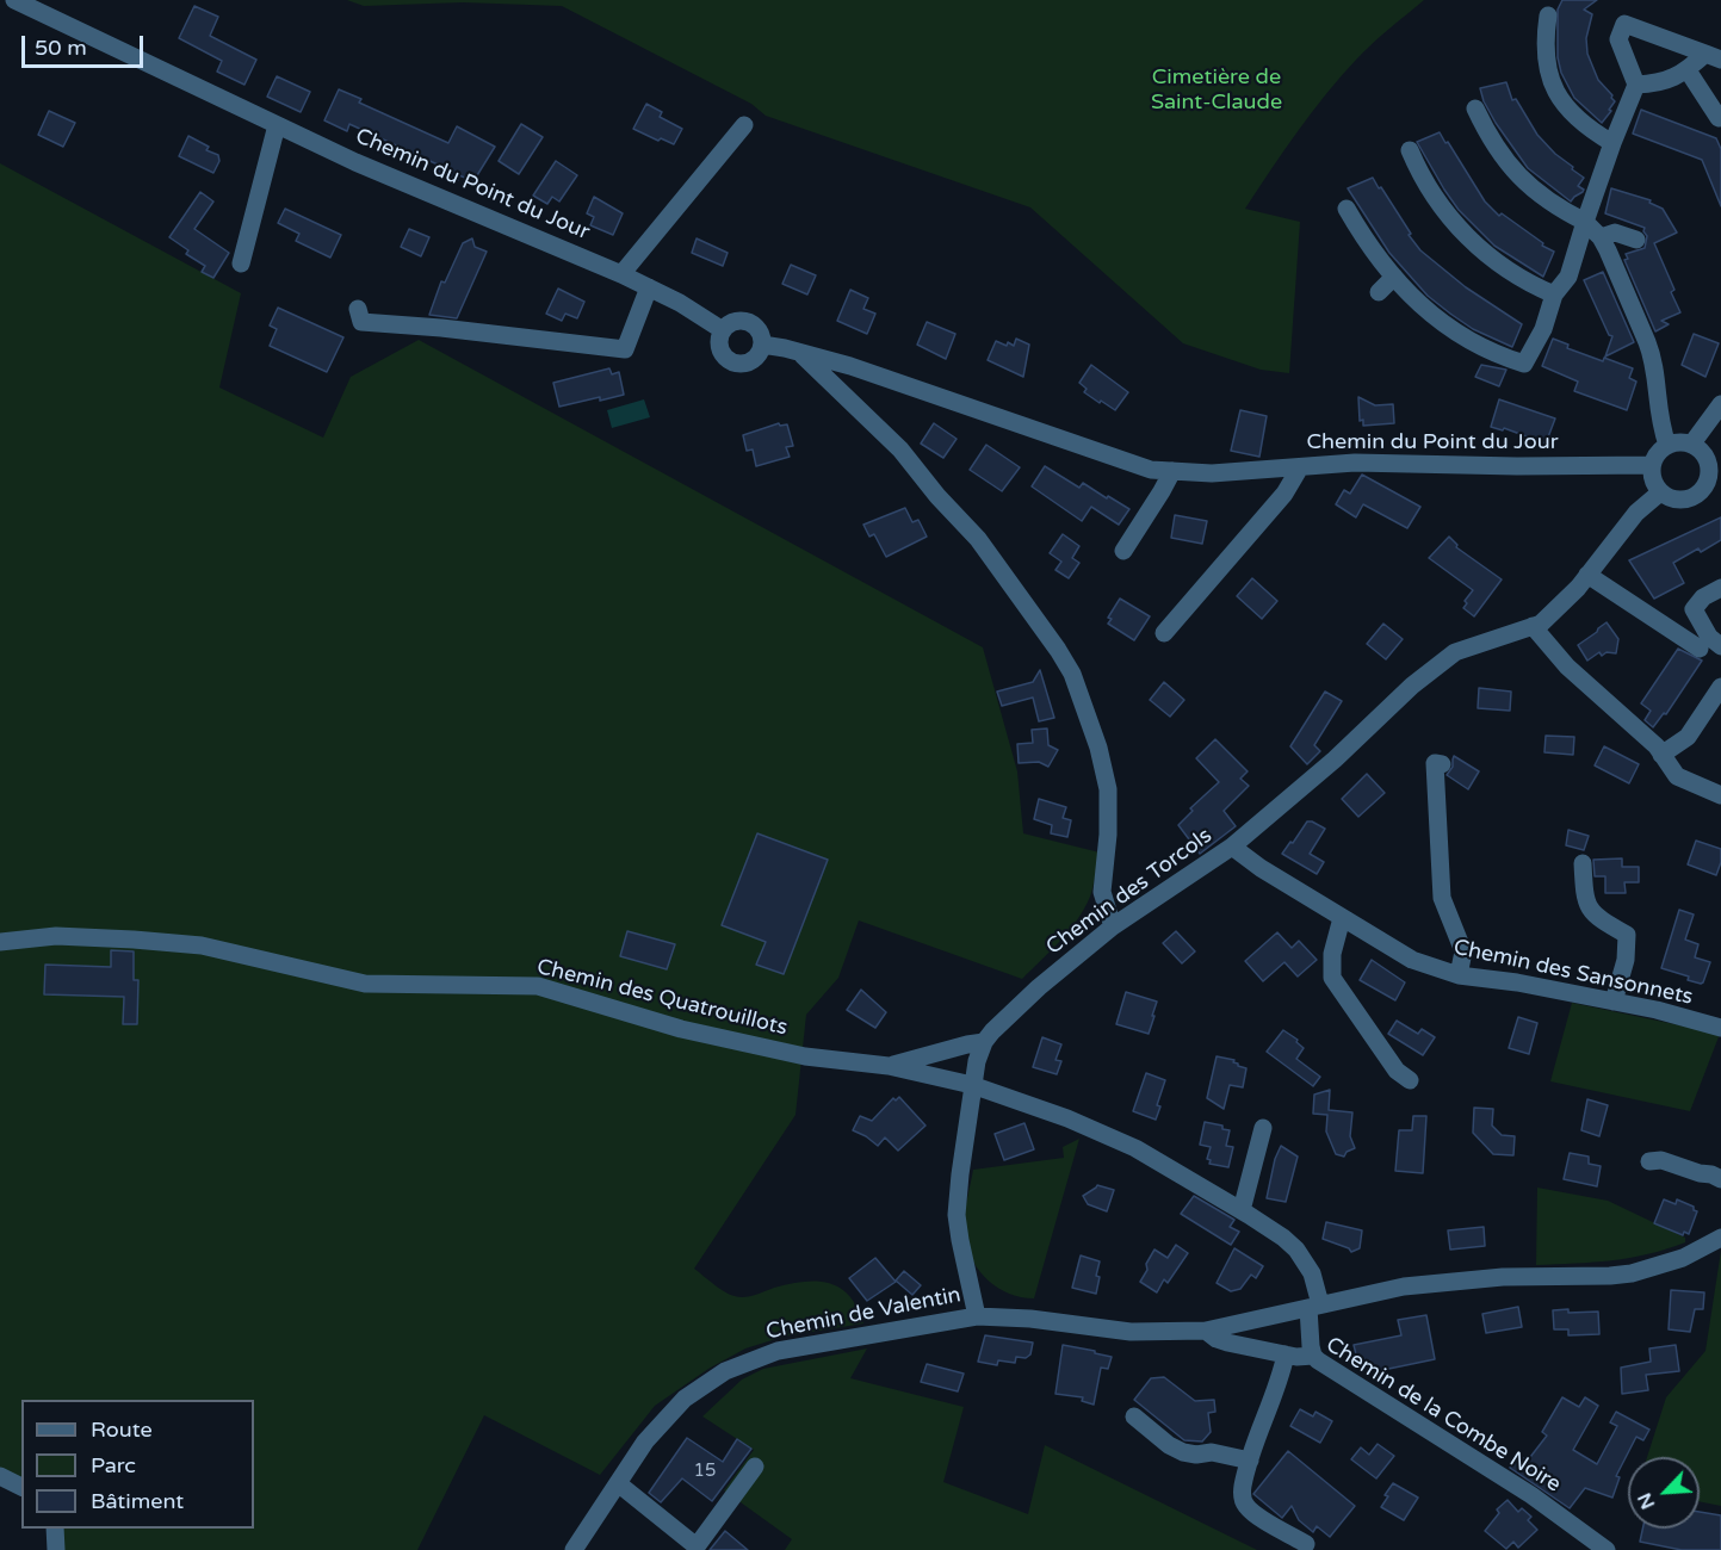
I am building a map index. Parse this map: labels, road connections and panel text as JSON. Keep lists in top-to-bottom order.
{
  "streets": {
    "street": [
      "Chemin du Point du Jour",
      "Chemin des Torcols",
      "Chemin des Sansonnets",
      "Chemin des Quatrouillots",
      "Chemin de Valentin",
      "Chemin de la Combe Noire"
    ]
  },
  "crossings": [
    ["Chemin du Point du Jour", "Chemin des Torcols"],
    ["Chemin des Torcols", "Chemin des Sansonnets"],
    ["Chemin des Torcols", "Chemin des Quatrouillots"],
    ["Chemin des Torcols", "Chemin de Valentin"],
    ["Chemin des Quatrouillots", "Chemin de la Combe Noire"],
    ["Chemin de Valentin", "Chemin de la Combe Noire"]
  ],
  "parks": ["Cimetière de Saint-Claude"],
  "house_numbers": ["15"],
  "legend": ["Route", "Parc", "Bâtiment"],
  "scale_bar": "50 m",
  "north": "bottom left"
}
